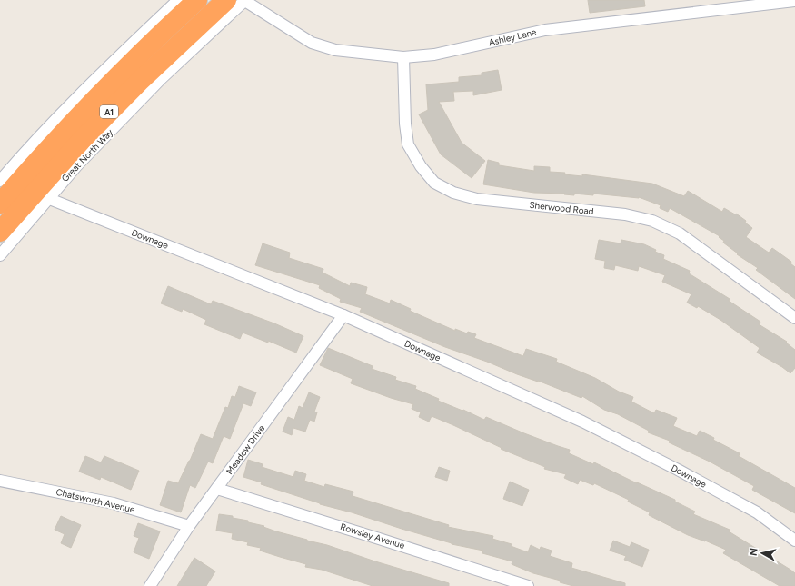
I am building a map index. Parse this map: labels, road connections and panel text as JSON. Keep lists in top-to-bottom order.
{
  "streets": {
    "highway": ["A1", "Great North Way"],
    "street": [
      "Ashley Lane",
      "Sherwood Road",
      "Downage",
      "Meadow Drive",
      "Chatsworth Avenue",
      "Rowsley Avenue"
    ]
  },
  "crossings": [
    ["Ashley Lane", "Great North Way"],
    ["Ashley Lane", "Sherwood Road"],
    ["Great North Way", "Downage"],
    ["Downage", "Meadow Drive"],
    ["Meadow Drive", "Chatsworth Avenue"],
    ["Meadow Drive", "Rowsley Avenue"]
  ],
  "north": "left"
}
